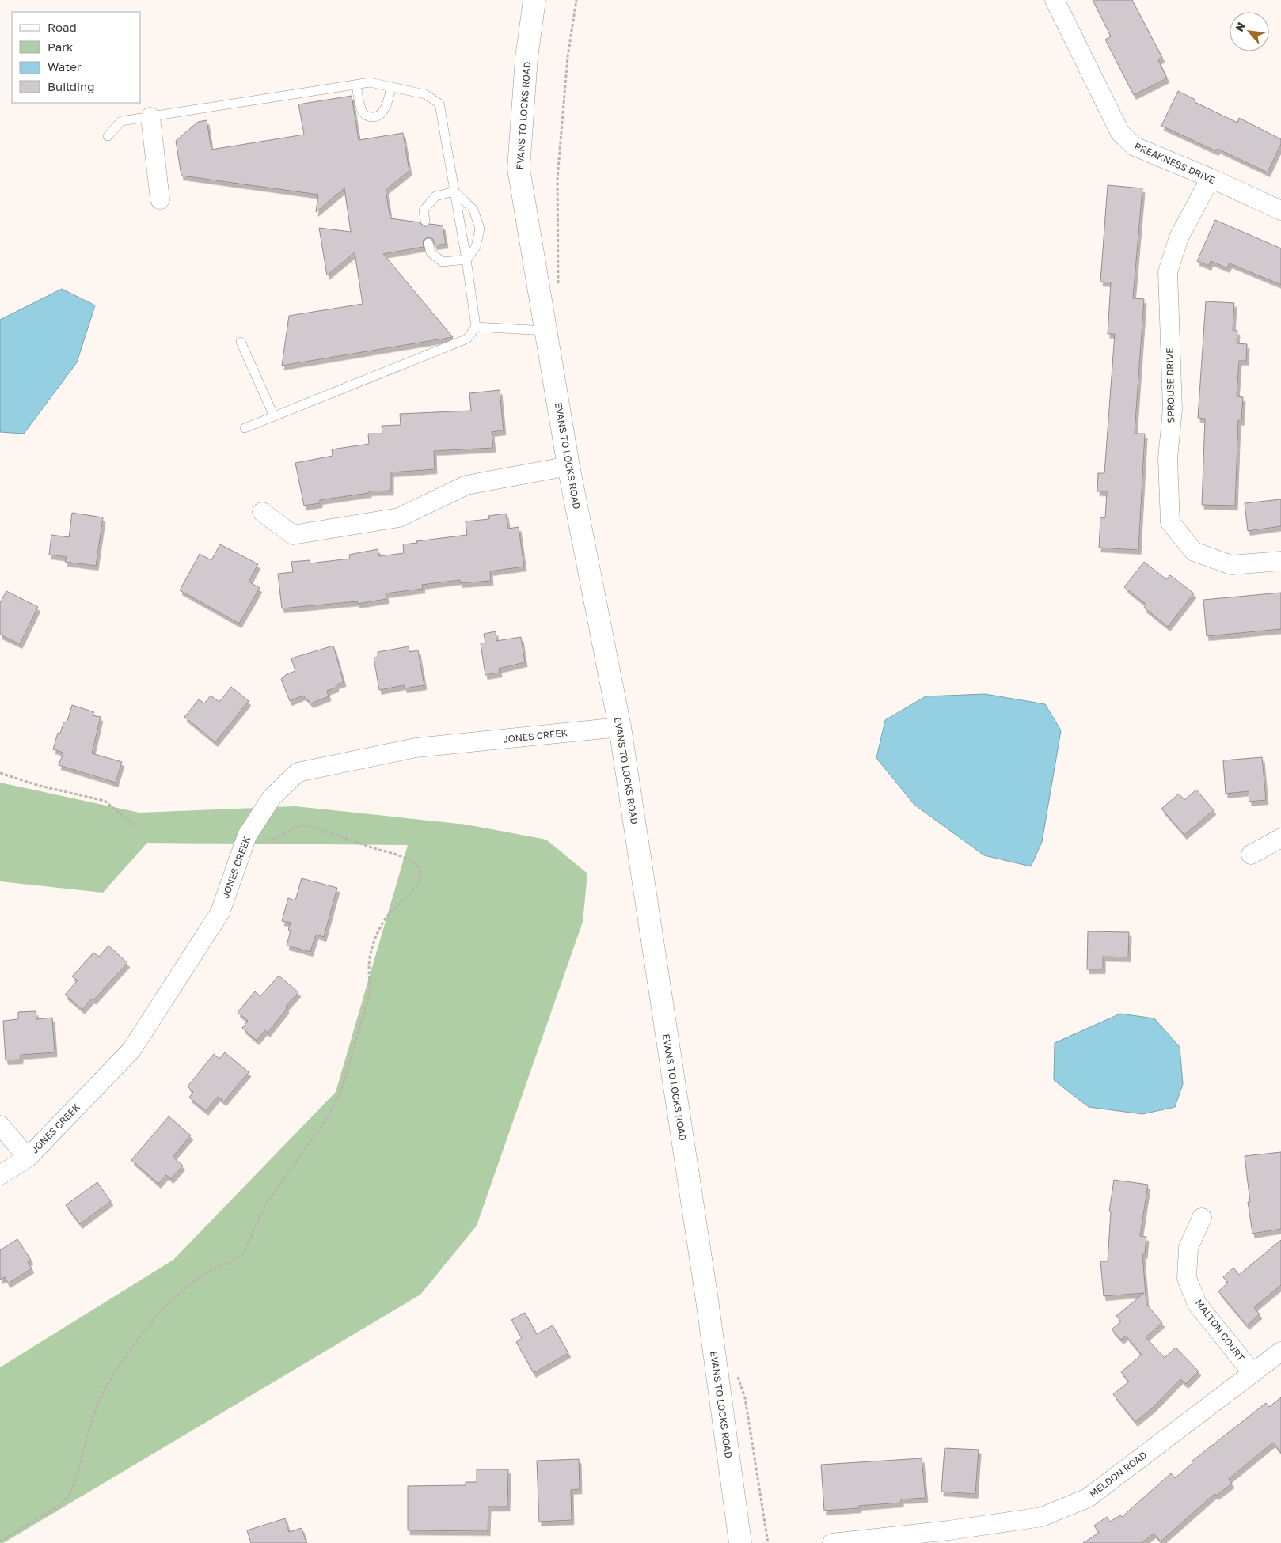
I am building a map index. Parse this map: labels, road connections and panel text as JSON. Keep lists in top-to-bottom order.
{
  "streets": {
    "street": [
      "EVANS TO LOCKS ROAD",
      "PREAKNESS DRIVE",
      "SPROUSE DRIVE",
      "JONES CREEK",
      "MALTON COURT",
      "MELDON ROAD"
    ]
  },
  "crossings": [
    ["EVANS TO LOCKS ROAD", "JONES CREEK"],
    ["PREAKNESS DRIVE", "SPROUSE DRIVE"],
    ["MALTON COURT", "MELDON ROAD"]
  ],
  "legend": [
    "Road",
    "Park",
    "Water",
    "Building"
  ],
  "north": "top left"
}
